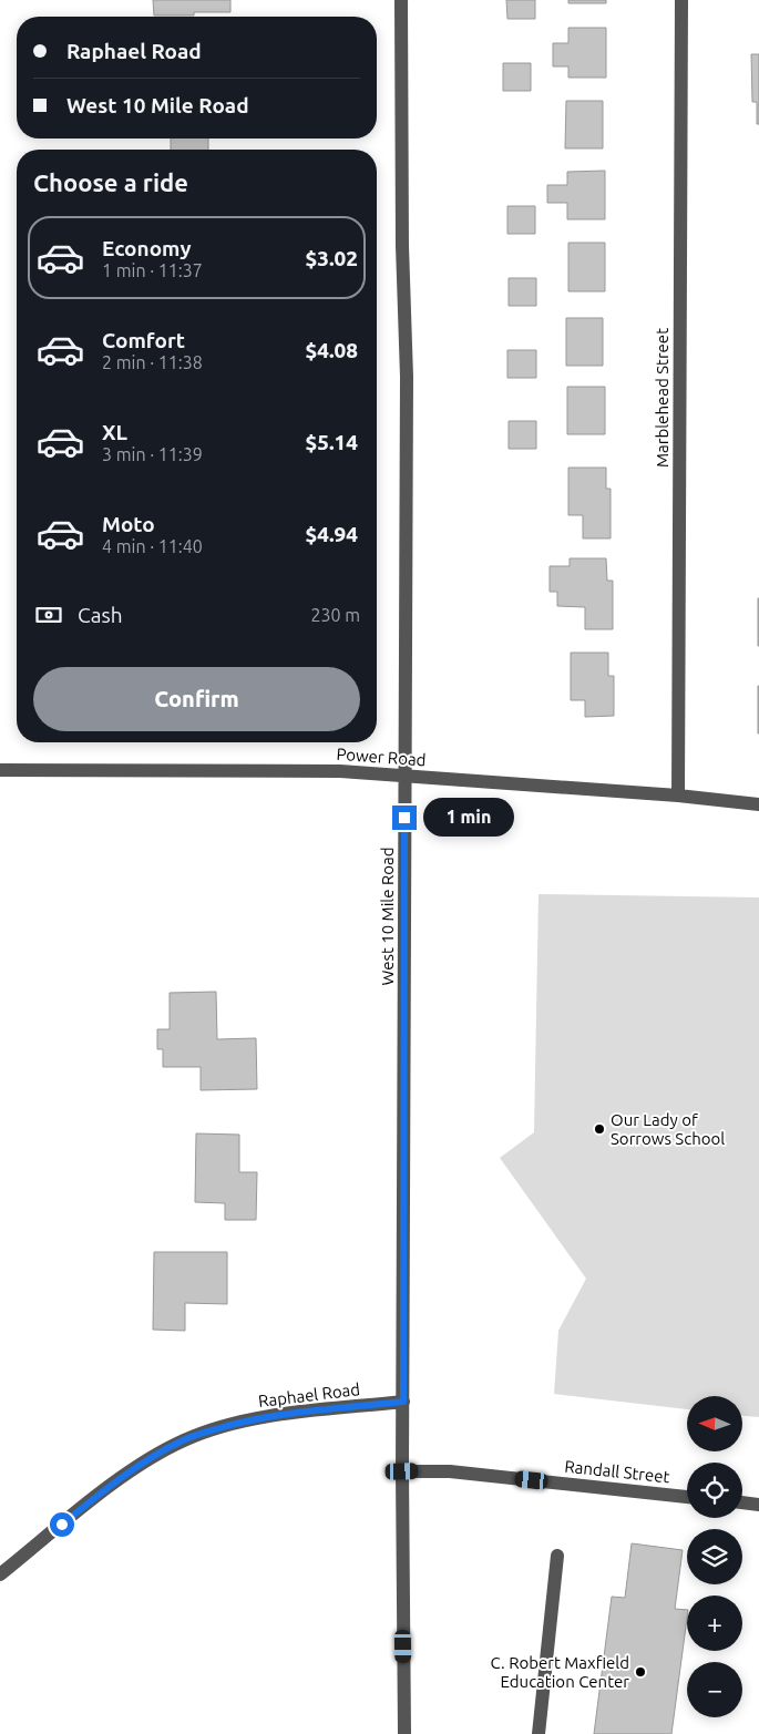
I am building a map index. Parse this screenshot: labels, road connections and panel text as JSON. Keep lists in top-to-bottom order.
{
  "streets": {
    "street": [
      "Marblehead Street",
      "Power Road",
      "West 10 Mile Road",
      "Raphael Road",
      "Randall Street"
    ]
  },
  "crossings": [
    ["Marblehead Street", "Power Road"],
    ["Power Road", "West 10 Mile Road"],
    ["West 10 Mile Road", "Raphael Road"],
    ["West 10 Mile Road", "Randall Street"]
  ],
  "places": ["Our Lady of Sorrows School", "C. Robert Maxfield Education Center"],
  "north": "left",
  "page": {
    "banner": ["Raphael Road", "West 10 Mile Road"],
    "heading": "Choose a ride",
    "list": [
      {
        "name": "Economy",
        "note": "1 min · 11:37",
        "value": "$3.02"
      },
      {
        "name": "Comfort",
        "note": "2 min · 11:38",
        "value": "$4.08"
      },
      {
        "name": "XL",
        "note": "3 min · 11:39",
        "value": "$5.14"
      },
      {
        "name": "Moto",
        "note": "4 min · 11:40",
        "value": "$4.94"
      }
    ],
    "pay": ["Cash", "230 m"],
    "buttons": "Confirm",
    "bubble": "1 min",
    "map_buttons": ["+", "−"]
  }
}
